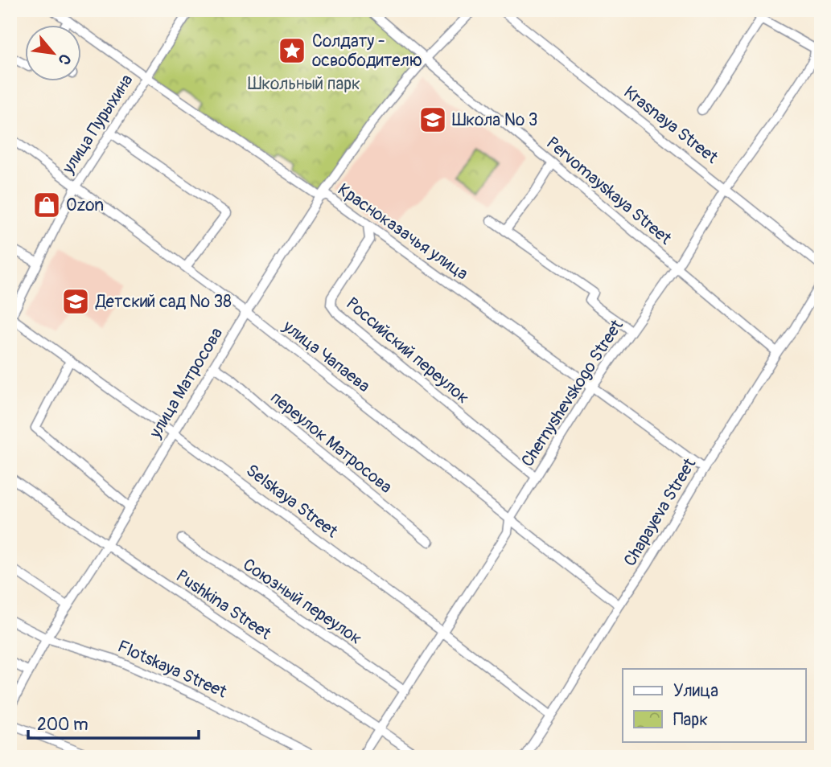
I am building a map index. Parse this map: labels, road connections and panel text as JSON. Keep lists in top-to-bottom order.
{
  "streets": {
    "street": [
      "улица Пурыхина",
      "Krasnaya Street",
      "Pervomayskaya Street",
      "Красноказачья улица",
      "Российский переулок",
      "улица Чапаева",
      "улица Матросова",
      "Chernyshevskogo Street",
      "переулок Матросова",
      "Selskaya Street",
      "Chapayeva Street",
      "Союзный переулок",
      "Pushkina Street",
      "Flotskaya Street"
    ]
  },
  "crossings": [
    ["улица Пурыхина", "Красноказачья улица"],
    ["улица Пурыхина", "улица Чапаева"],
    ["улица Пурыхина", "Selskaya Street"],
    ["Krasnaya Street", "Chernyshevskogo Street"],
    ["Pervomayskaya Street", "улица Матросова"],
    ["Pervomayskaya Street", "Chernyshevskogo Street"],
    ["Pervomayskaya Street", "Chapayeva Street"],
    ["Красноказачья улица", "Российский переулок"],
    ["Красноказачья улица", "улица Матросова"],
    ["Красноказачья улица", "Chernyshevskogo Street"],
    ["Красноказачья улица", "Chapayeva Street"],
    ["Российский переулок", "Chernyshevskogo Street"],
    ["улица Чапаева", "улица Матросова"],
    ["улица Чапаева", "Chernyshevskogo Street"],
    ["улица Чапаева", "Chapayeva Street"],
    ["улица Матросова", "переулок Матросова"],
    ["улица Матросова", "Selskaya Street"],
    ["улица Матросова", "Pushkina Street"],
    ["улица Матросова", "Flotskaya Street"],
    ["Chernyshevskogo Street", "Selskaya Street"],
    ["Chernyshevskogo Street", "Союзный переулок"],
    ["Chernyshevskogo Street", "Pushkina Street"],
    ["Selskaya Street", "Chapayeva Street"]
  ],
  "parks": ["Школьный парк"],
  "places": {
    "place": ["Солдату - освободителю"],
    "school or university": ["Школа № 3", "Детский сад № 38"],
    "shop": ["Ozon"]
  },
  "legend": ["Улица", "Парк"],
  "scale_bar": "200 m",
  "north": "bottom right"
}
